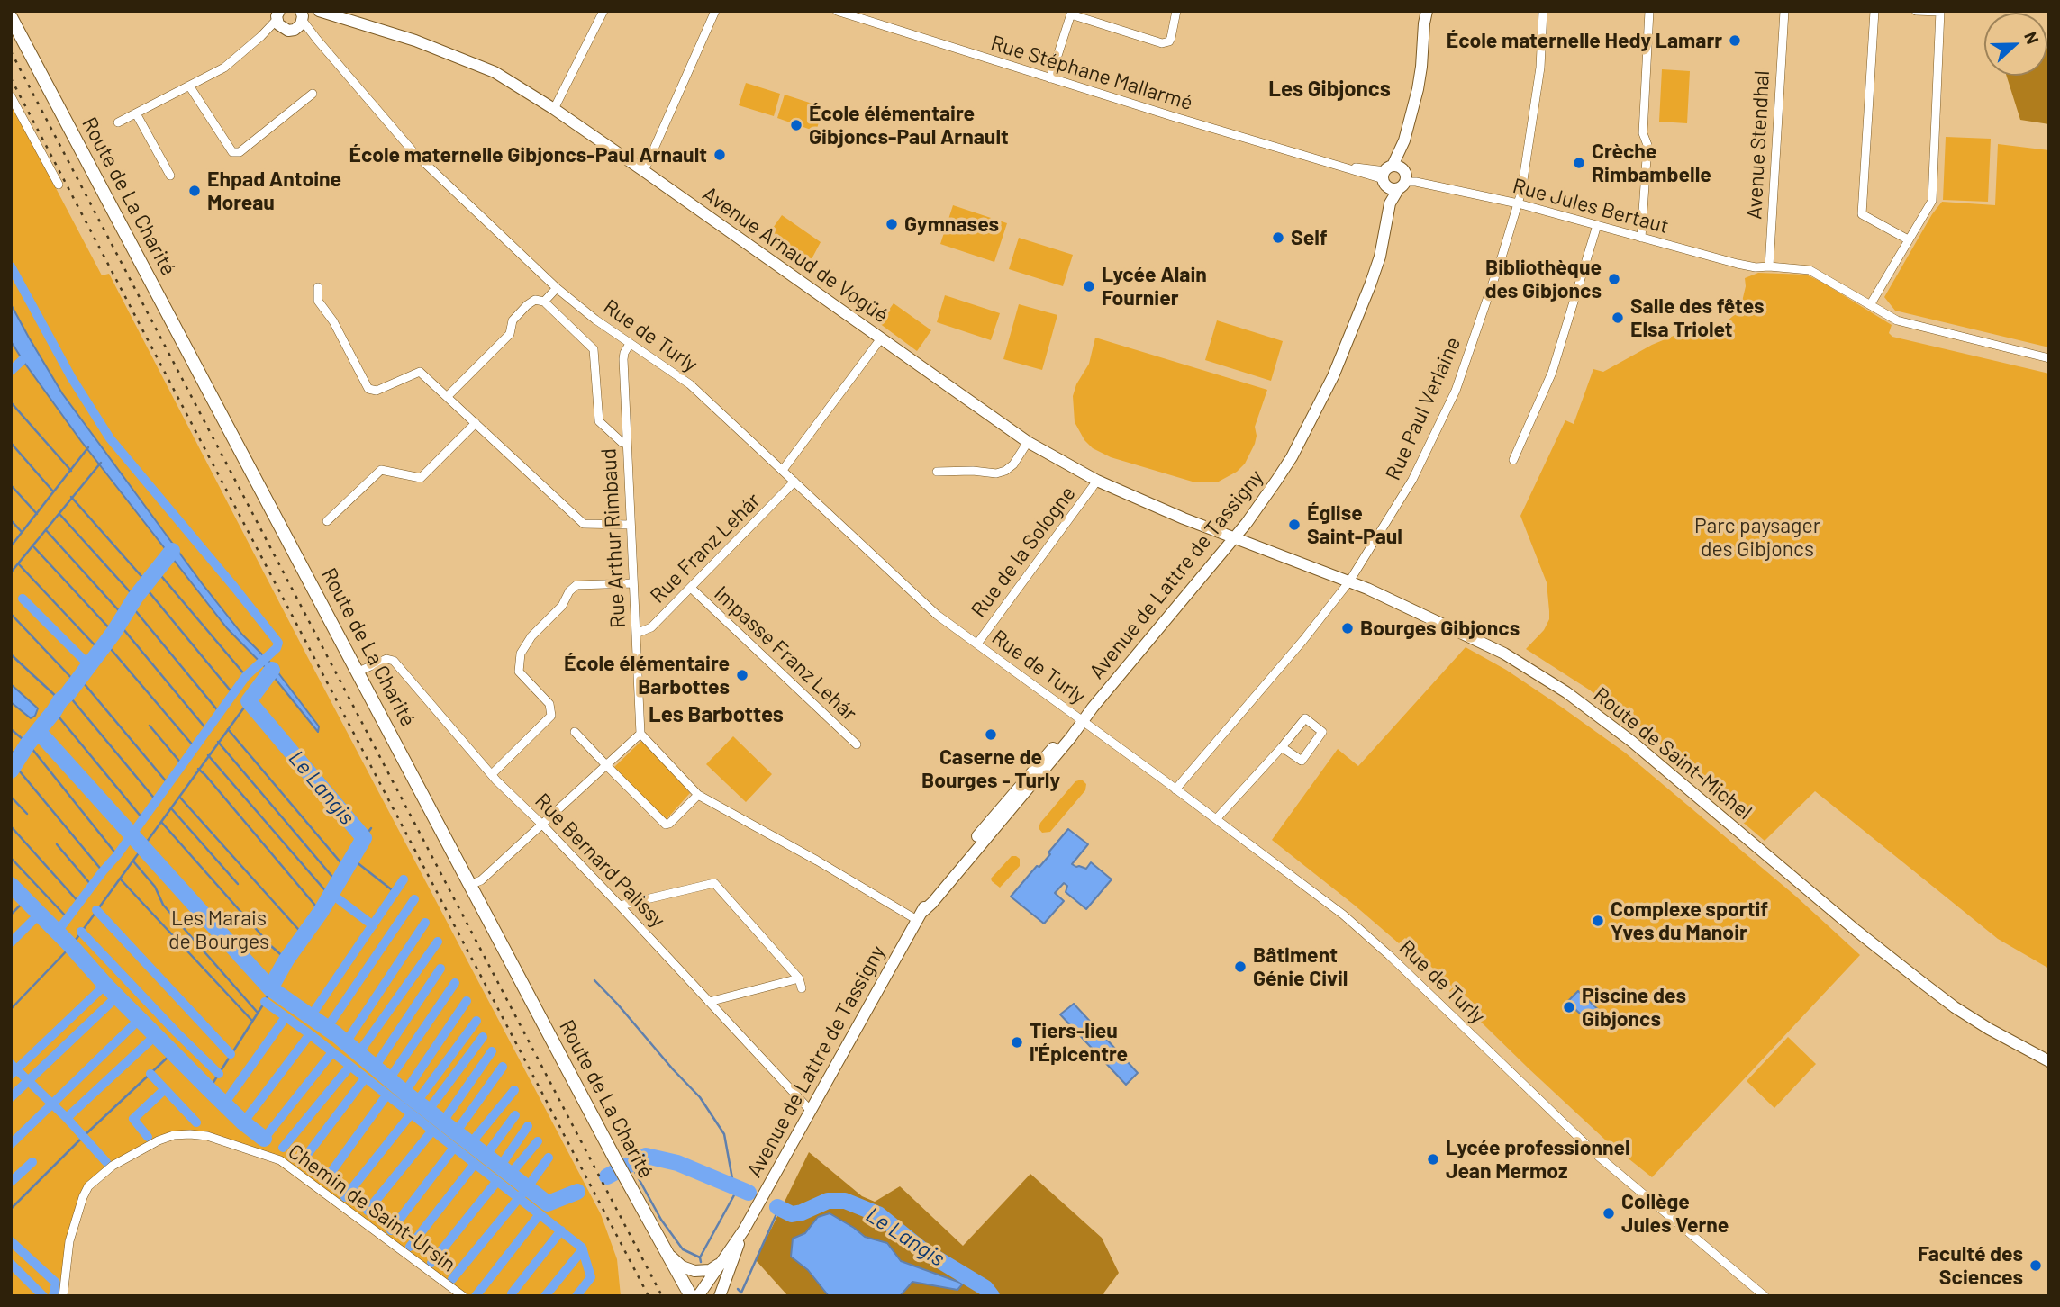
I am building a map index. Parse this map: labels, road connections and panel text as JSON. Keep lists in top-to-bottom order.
{
  "streets": {
    "main road": ["Route de La Charité"],
    "street": [
      "Rue Stéphane Mallarmé",
      "Avenue Stendhal",
      "Rue Jules Bertaut",
      "Avenue Arnaud de Vogüé",
      "Rue de Turly",
      "Rue Paul Verlaine",
      "Rue Arthur Rimbaud",
      "Rue Franz Lehár",
      "Rue de la Sologne",
      "Avenue de Lattre de Tassigny",
      "Impasse Franz Lehár",
      "Route de Saint-Michel",
      "Rue Bernard Palissy",
      "Chemin de Saint-Ursin"
    ]
  },
  "crossings": [
    ["Rue Stéphane Mallarmé", "Rue Jules Bertaut"],
    ["Rue Stéphane Mallarmé", "Avenue de Lattre de Tassigny"],
    ["Avenue Stendhal", "Rue Jules Bertaut"],
    ["Route de La Charité", "Rue Bernard Palissy"],
    ["Rue Jules Bertaut", "Rue Paul Verlaine"],
    ["Rue Jules Bertaut", "Avenue de Lattre de Tassigny"],
    ["Avenue Arnaud de Vogüé", "Rue de Turly"],
    ["Avenue Arnaud de Vogüé", "Rue de la Sologne"],
    ["Avenue Arnaud de Vogüé", "Avenue de Lattre de Tassigny"],
    ["Avenue Arnaud de Vogüé", "Route de Saint-Michel"],
    ["Rue de Turly", "Rue Paul Verlaine"],
    ["Rue de Turly", "Rue Arthur Rimbaud"],
    ["Rue de Turly", "Rue Franz Lehár"],
    ["Rue de Turly", "Rue de la Sologne"],
    ["Rue de Turly", "Avenue de Lattre de Tassigny"],
    ["Rue Paul Verlaine", "Route de Saint-Michel"],
    ["Rue Arthur Rimbaud", "Rue Franz Lehár"],
    ["Rue Franz Lehár", "Impasse Franz Lehár"],
    ["Avenue de Lattre de Tassigny", "Route de Saint-Michel"],
    ["Avenue de Lattre de Tassigny", "Rue Bernard Palissy"]
  ],
  "districts": ["Les Gibjoncs", "Les Barbottes"],
  "water": ["Le Langis"],
  "parks": ["Parc paysager des Gibjoncs", "Les Marais de Bourges"],
  "places": [
    "École maternelle Hedy Lamarr",
    "École élémentaire Gibjoncs-Paul Arnault",
    "École maternelle Gibjoncs-Paul Arnault",
    "Crèche Rimbambelle",
    "Ehpad Antoine Moreau",
    "Gymnases",
    "Self",
    "Bibliothèque des Gibjoncs",
    "Lycée Alain Fournier",
    "Salle des fêtes Elsa Triolet",
    "Église Saint-Paul",
    "Bourges Gibjoncs",
    "École élémentaire Barbottes",
    "Caserne de Bourges - Turly",
    "Complexe sportif Yves du Manoir",
    "Bâtiment Génie Civil",
    "Piscine des Gibjoncs",
    "Tiers-lieu l'Épicentre",
    "Lycée professionnel Jean Mermoz",
    "Collège Jules Verne",
    "Faculté des Sciences"
  ],
  "north": "right"
}
